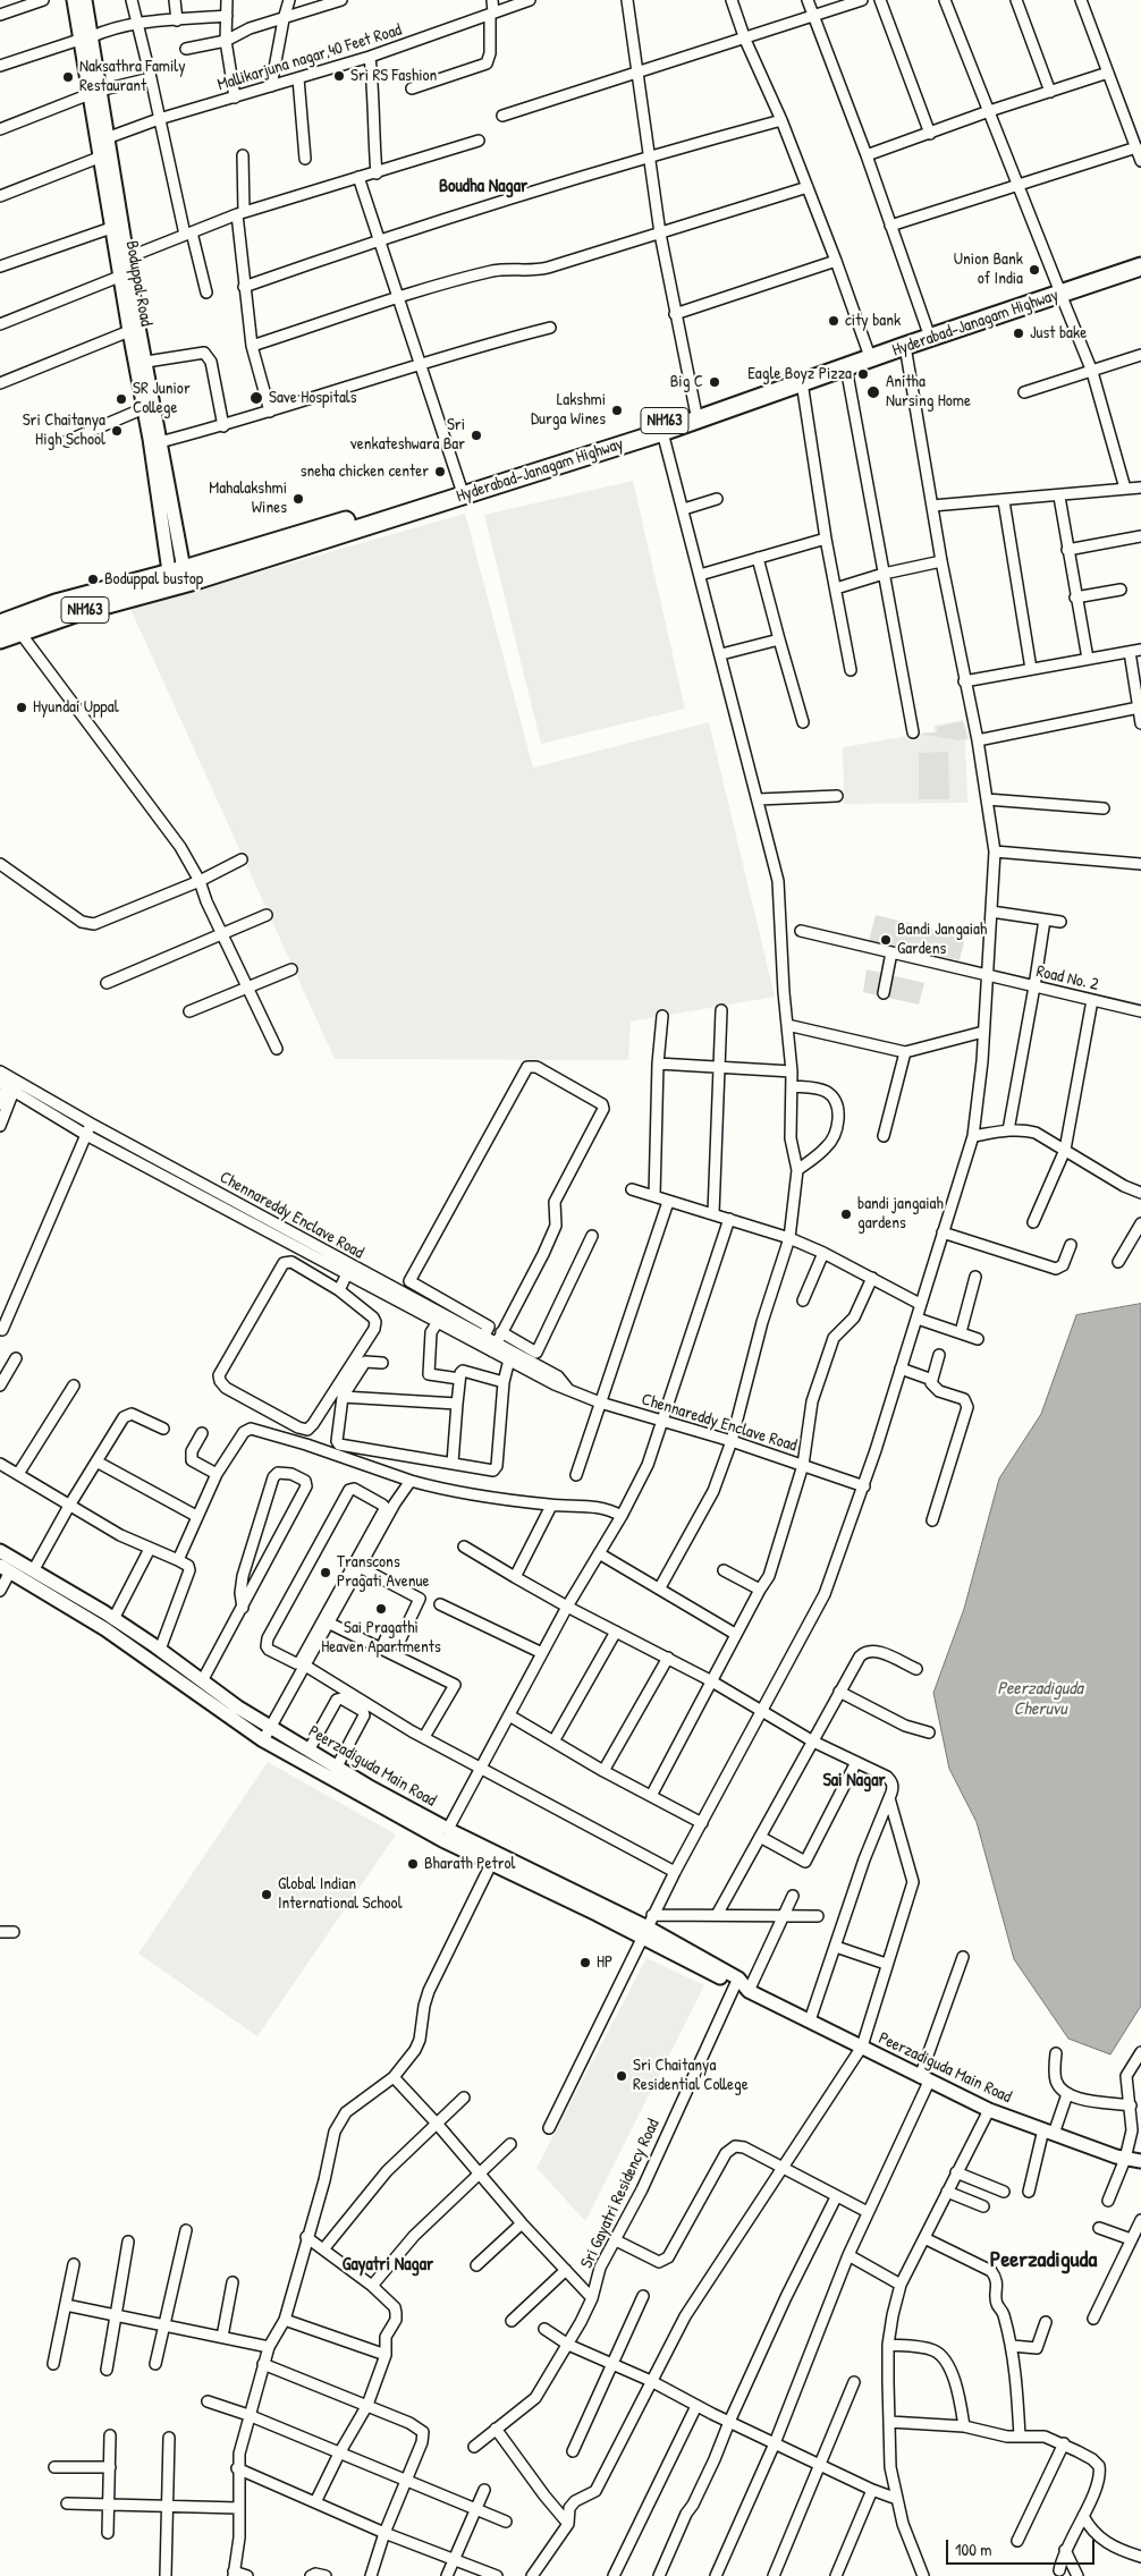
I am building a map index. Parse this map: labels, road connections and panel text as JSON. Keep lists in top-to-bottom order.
{
  "streets": {
    "highway": ["Hyderabad-Janagam Highway", "NH163"],
    "street": [
      "Mallikarjuna nagar,40 Feet Road",
      "Boduppal Road",
      "Road No. 2",
      "Chennareddy Enclave Road",
      "Peerzadiguda Main Road",
      "Sri Gayatri Residency Road"
    ]
  },
  "crossings": [
    ["Mallikarjuna nagar,40 Feet Road", "Boduppal Road"],
    ["Boduppal Road", "Hyderabad-Janagam Highway"],
    ["Peerzadiguda Main Road", "Sri Gayatri Residency Road"]
  ],
  "districts": [
    "Boudha Nagar",
    "Sai Nagar",
    "Peerzadiguda",
    "Gayatri Nagar"
  ],
  "water": ["Peerzadiguda Cheruvu"],
  "places": [
    "Sri RS Fashion",
    "Naksathra Family Restaurant",
    "Union Bank of India",
    "city bank",
    "Just bake",
    "Eagle Boyz Pizza",
    "Big C",
    "Anitha Nursing Home",
    "Save Hospitals",
    "SR Junior College",
    "Lakshmi Durga Wines",
    "Sri Chaitanya High School",
    "Sri venkateshwara Bar",
    "sneha chicken center",
    "Mahalakshmi Wines",
    "Boduppal bustop",
    "Hyundai Uppal",
    "Bandi Jangaiah Gardens",
    "bandi jangaiah gardens",
    "Transcons Pragati Avenue",
    "Sai Pragathi Heaven Apartments",
    "Bharath Petrol",
    "Global Indian International School",
    "HP",
    "Sri Chaitanya Residential College"
  ],
  "scale_bar": "100 m"
}
